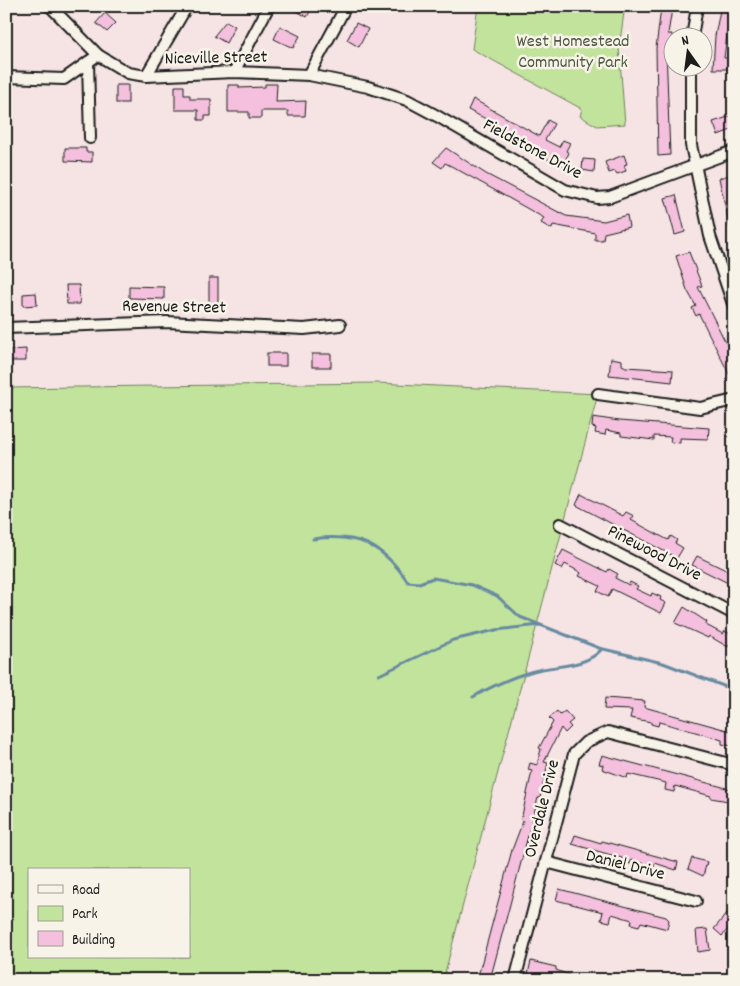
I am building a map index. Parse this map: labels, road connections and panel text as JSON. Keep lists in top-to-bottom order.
{
  "streets": {
    "street": [
      "Niceville Street",
      "Fieldstone Drive",
      "Revenue Street",
      "Pinewood Drive",
      "Overdale Drive",
      "Daniel Drive"
    ]
  },
  "crossings": [
    ["Niceville Street", "Fieldstone Drive"],
    ["Overdale Drive", "Daniel Drive"]
  ],
  "parks": ["West Homestead Community Park"],
  "legend": ["Road", "Park", "Building"],
  "north": "top"
}
